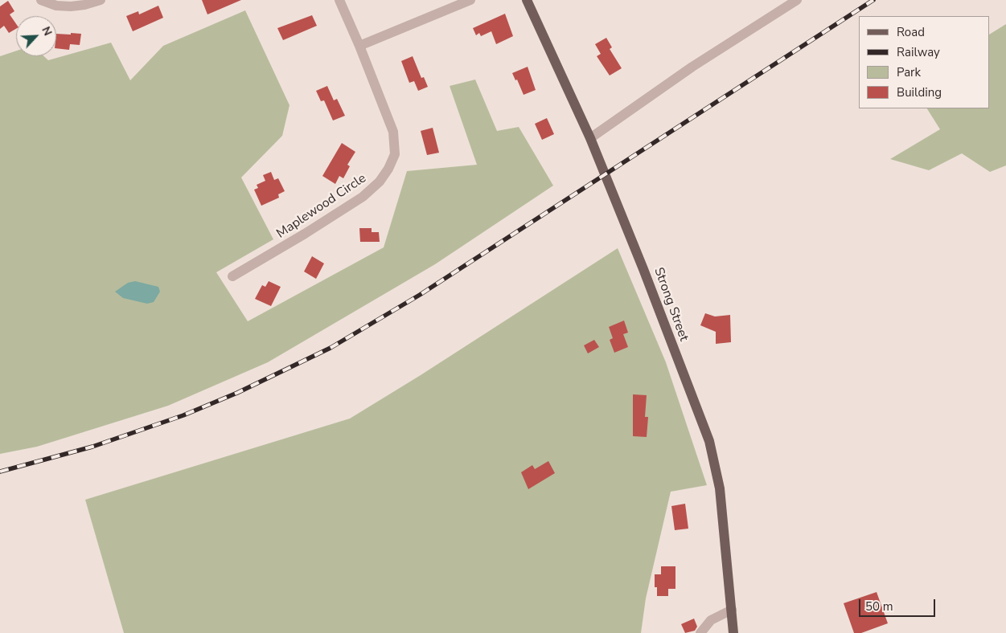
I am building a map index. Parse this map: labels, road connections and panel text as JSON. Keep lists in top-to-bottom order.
{
  "streets": {
    "main road": ["Strong Street"],
    "street": ["Maplewood Circle"]
  },
  "legend": [
    "Road",
    "Railway",
    "Park",
    "Building"
  ],
  "scale_bar": "50 m",
  "north": "top right"
}
